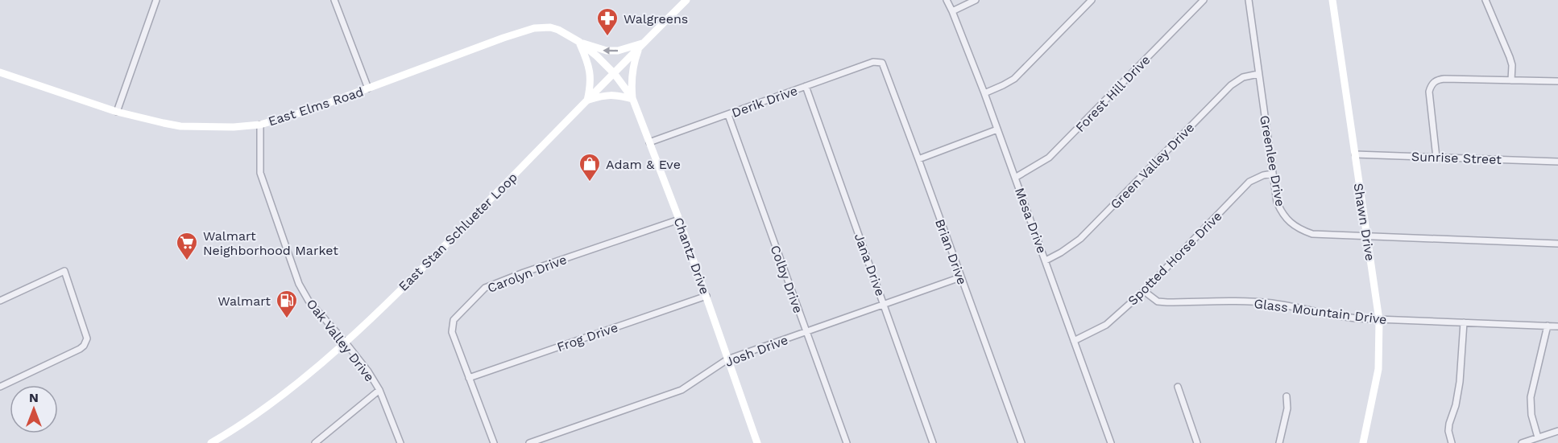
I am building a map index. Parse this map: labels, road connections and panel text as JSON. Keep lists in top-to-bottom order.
{
  "streets": {
    "main road": [
      "East Elms Road",
      "Shawn Drive",
      "East Stan Schlueter Loop",
      "Chantz Drive"
    ],
    "street": [
      "Forest Hill Drive",
      "Derik Drive",
      "Sunrise Street",
      "Greenlee Drive",
      "Green Valley Drive",
      "Mesa Drive",
      "Brian Drive",
      "Spotted Horse Drive",
      "Jana Drive",
      "Carolyn Drive",
      "Colby Drive",
      "Glass Mountain Drive",
      "Frog Drive",
      "Oak Valley Drive",
      "Josh Drive"
    ]
  },
  "crossings": [
    ["Forest Hill Drive", "Mesa Drive"],
    ["Derik Drive", "Brian Drive"],
    ["Derik Drive", "Chantz Drive"],
    ["Derik Drive", "Jana Drive"],
    ["Derik Drive", "Colby Drive"],
    ["East Elms Road", "East Stan Schlueter Loop"],
    ["East Elms Road", "Chantz Drive"],
    ["East Elms Road", "Oak Valley Drive"],
    ["Sunrise Street", "Shawn Drive"],
    ["Greenlee Drive", "Green Valley Drive"],
    ["Greenlee Drive", "Shawn Drive"],
    ["Greenlee Drive", "Spotted Horse Drive"],
    ["Green Valley Drive", "Mesa Drive"],
    ["Mesa Drive", "Spotted Horse Drive"],
    ["Shawn Drive", "Glass Mountain Drive"],
    ["East Stan Schlueter Loop", "Chantz Drive"],
    ["East Stan Schlueter Loop", "Oak Valley Drive"],
    ["Brian Drive", "Josh Drive"],
    ["Chantz Drive", "Carolyn Drive"],
    ["Chantz Drive", "Frog Drive"],
    ["Chantz Drive", "Josh Drive"],
    ["Spotted Horse Drive", "Glass Mountain Drive"],
    ["Jana Drive", "Josh Drive"],
    ["Carolyn Drive", "Frog Drive"],
    ["Colby Drive", "Josh Drive"]
  ],
  "places": {
    "pharmacy": ["Walgreens"],
    "shop": ["Adam & Eve"],
    "supermarket": ["Walmart Neighborhood Market"],
    "fuel station": ["Walmart"]
  },
  "north": "top"
}
